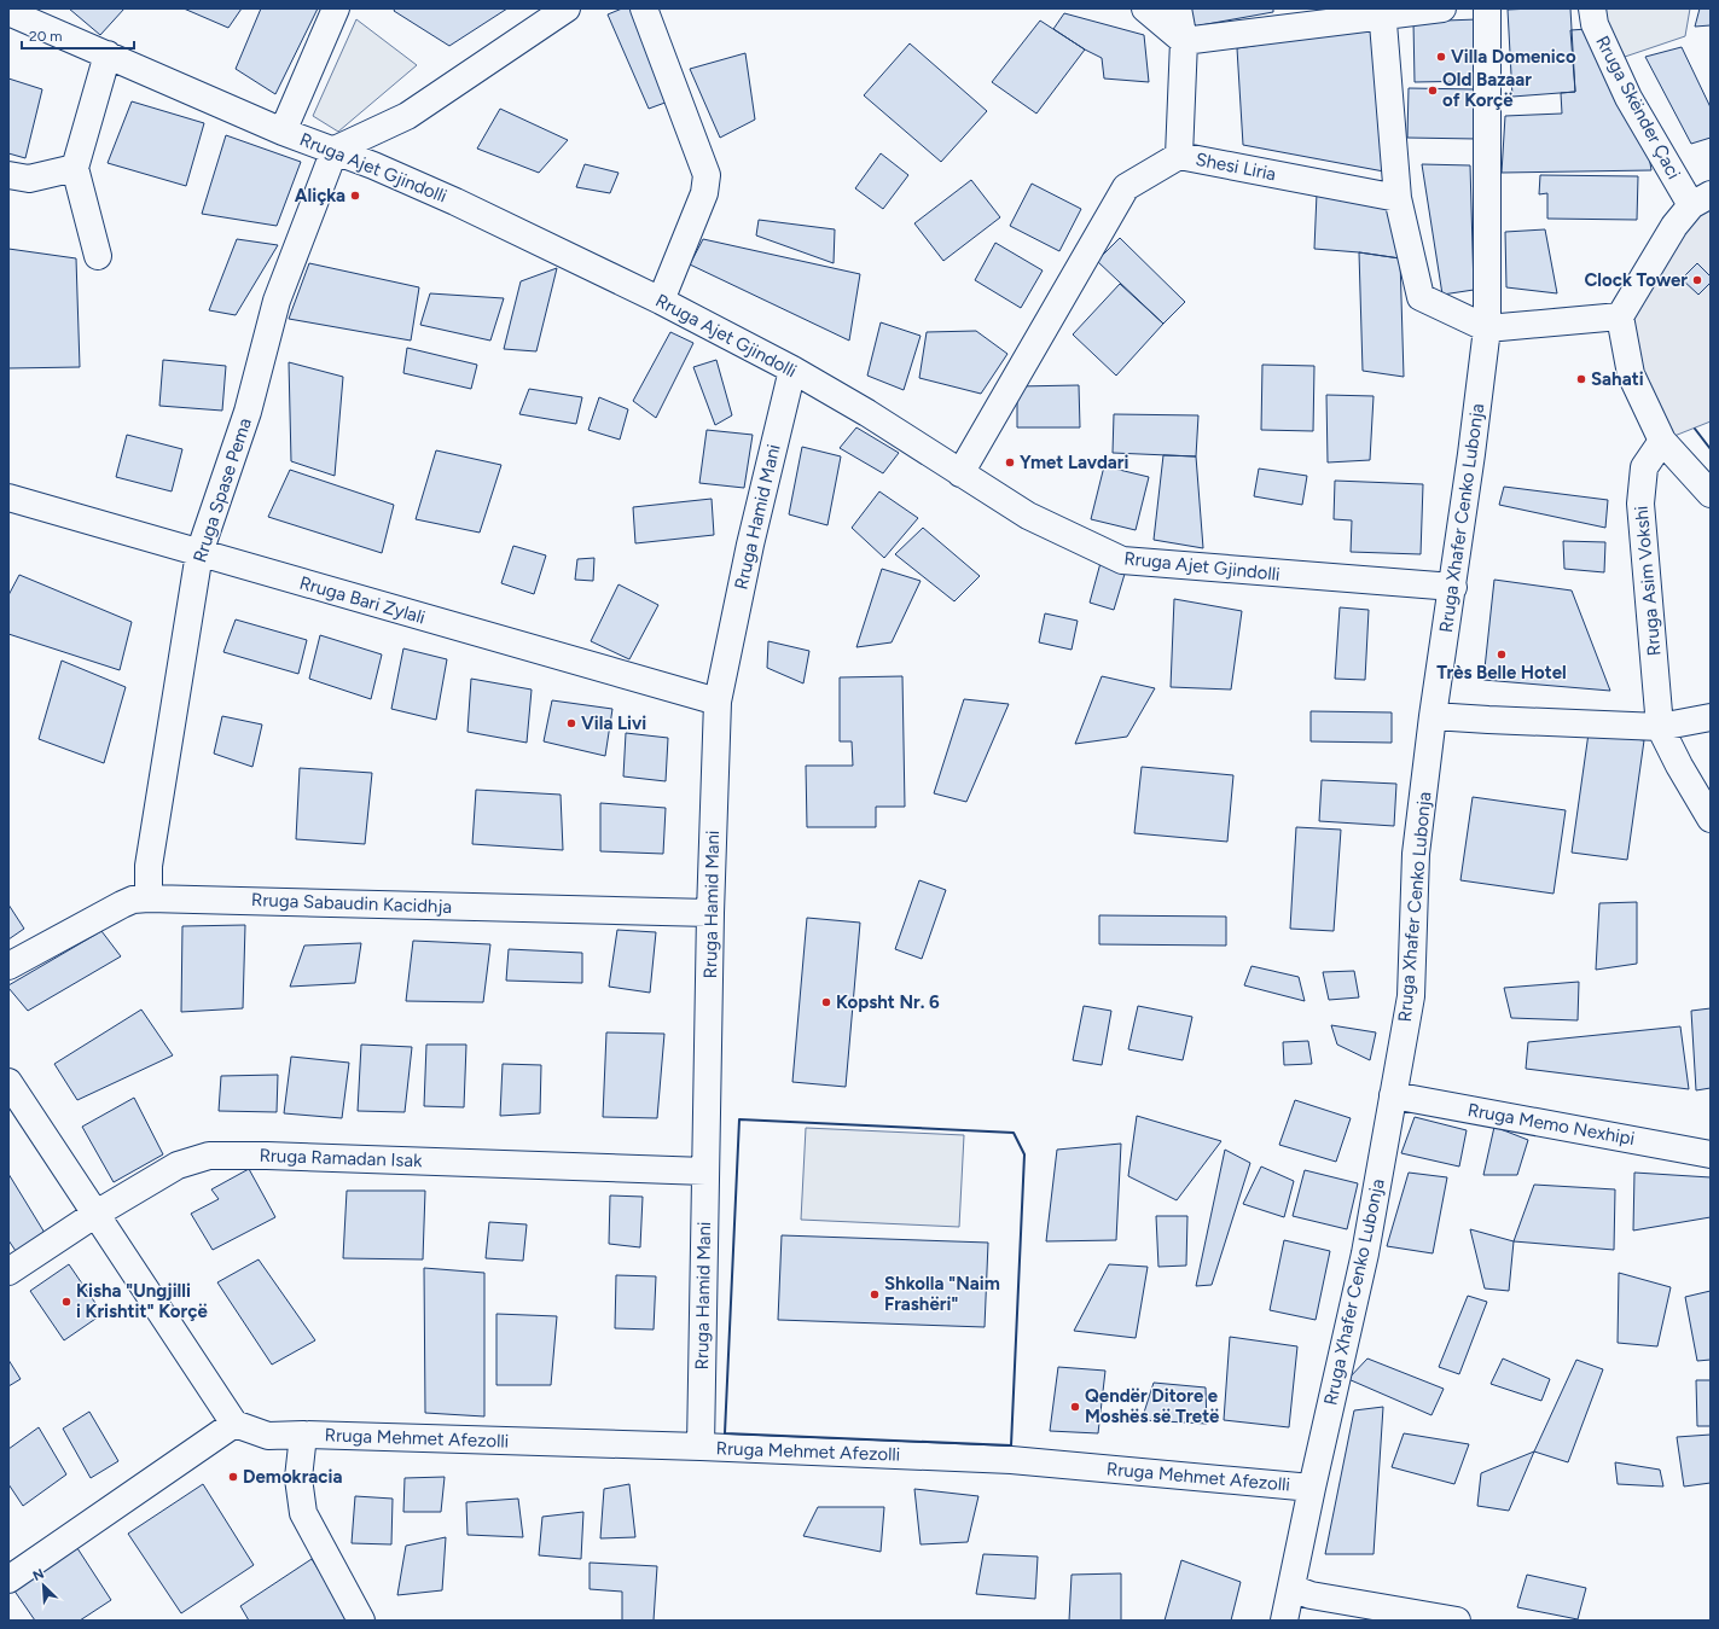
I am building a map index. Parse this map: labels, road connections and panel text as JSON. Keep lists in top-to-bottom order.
{
  "streets": {
    "street": [
      "Rruga Skënder Çaci",
      "Shesi Liria",
      "Rruga Ajet Gjindolli",
      "Rruga Spase Pema",
      "Rruga Hamid Mani",
      "Rruga Xhafer Cenko Lubonja",
      "Rruga Asim Vokshi",
      "Rruga Bari Zylali",
      "Rruga Sabaudin Kacidhja",
      "Rruga Memo Nexhipi",
      "Rruga Ramadan Isak",
      "Rruga Mehmet Afezolli"
    ]
  },
  "crossings": [
    ["Rruga Ajet Gjindolli", "Rruga Spase Pema"],
    ["Rruga Ajet Gjindolli", "Rruga Hamid Mani"],
    ["Rruga Ajet Gjindolli", "Rruga Xhafer Cenko Lubonja"],
    ["Rruga Spase Pema", "Rruga Bari Zylali"],
    ["Rruga Spase Pema", "Rruga Sabaudin Kacidhja"],
    ["Rruga Hamid Mani", "Rruga Bari Zylali"],
    ["Rruga Hamid Mani", "Rruga Sabaudin Kacidhja"],
    ["Rruga Hamid Mani", "Rruga Ramadan Isak"],
    ["Rruga Hamid Mani", "Rruga Mehmet Afezolli"],
    ["Rruga Xhafer Cenko Lubonja", "Rruga Memo Nexhipi"],
    ["Rruga Xhafer Cenko Lubonja", "Rruga Mehmet Afezolli"]
  ],
  "places": [
    "Villa Domenico",
    "Old Bazaar of Korçë",
    "Aliçka",
    "Clock Tower",
    "Sahati",
    "Ymet Lavdari",
    "Très Belle Hotel",
    "Vila Livi",
    "Kopsht Nr. 6",
    "Shkolla \"Naim Frashëri\"",
    "Kisha \"Ungjilli i Krishtit\" Korçë",
    "Qendër Ditore e Moshës së Tretë",
    "Demokracia"
  ],
  "scale_bar": "20 m",
  "north": "top left"
}
